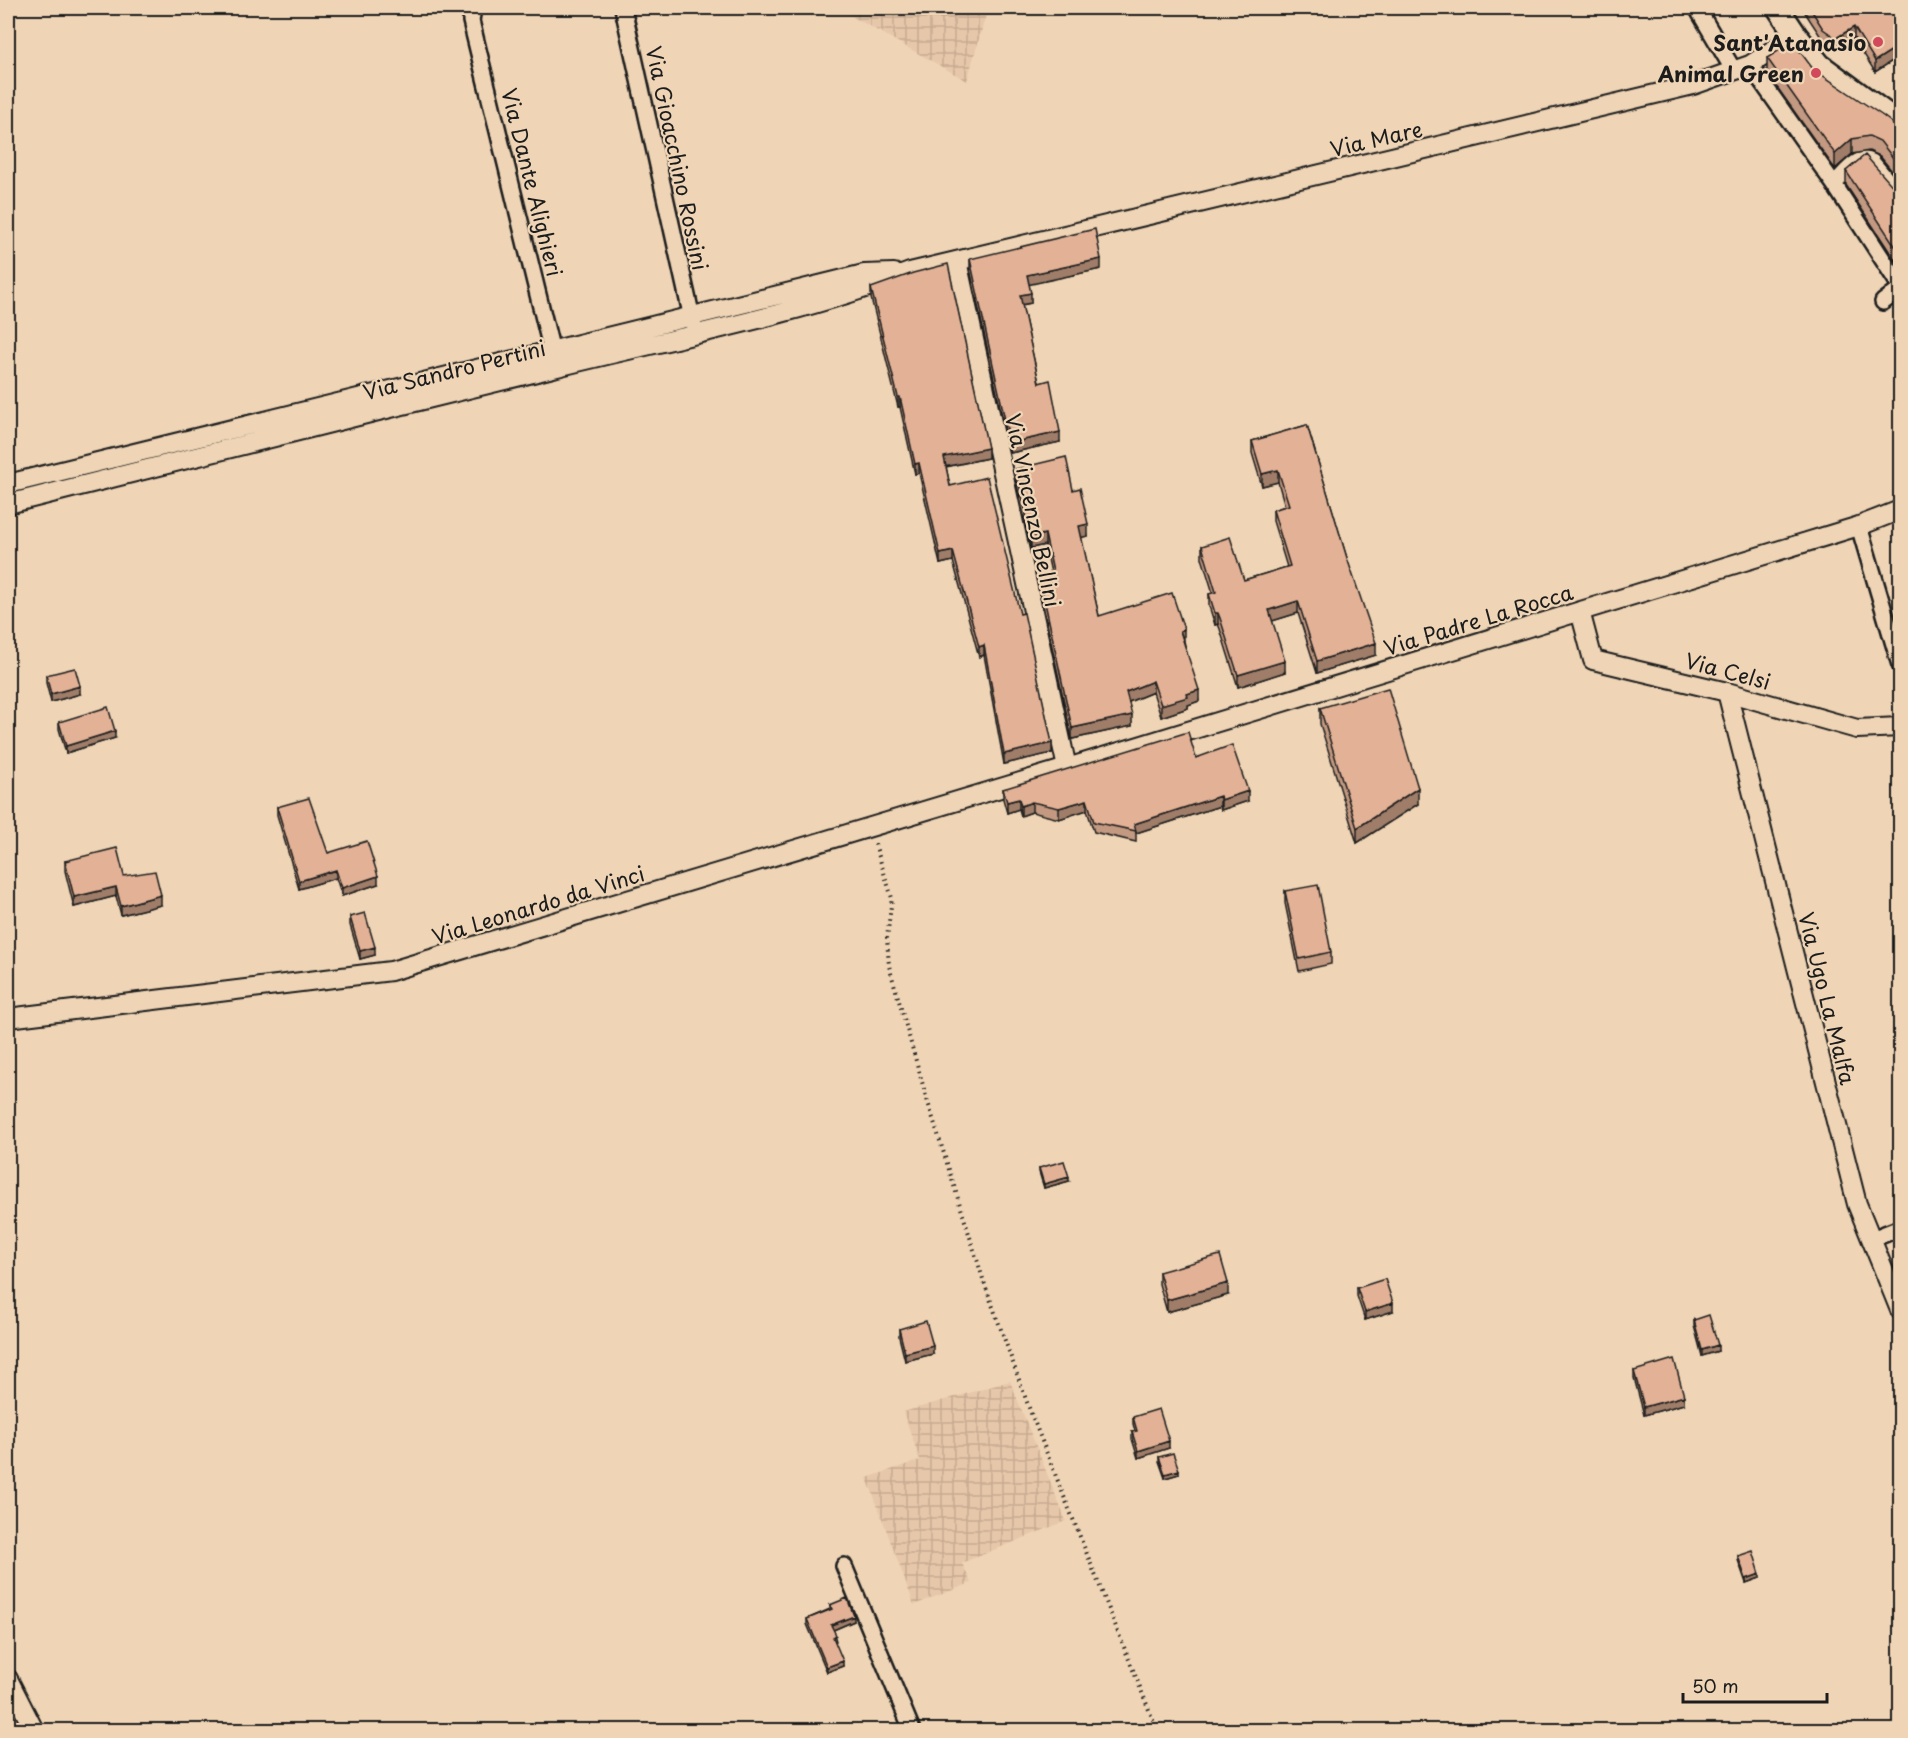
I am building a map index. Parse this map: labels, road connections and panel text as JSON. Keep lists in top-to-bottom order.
{
  "streets": {
    "street": [
      "Via Mare",
      "Via Gioacchino Rossini",
      "Via Dante Alighieri",
      "Via Sandro Pertini",
      "Via Vincenzo Bellini",
      "Via Padre La Rocca",
      "Via Celsi",
      "Via Leonardo da Vinci",
      "Via Ugo La Malfa"
    ]
  },
  "crossings": [
    ["Via Mare", "Via Sandro Pertini"],
    ["Via Mare", "Via Vincenzo Bellini"],
    ["Via Gioacchino Rossini", "Via Sandro Pertini"],
    ["Via Dante Alighieri", "Via Sandro Pertini"],
    ["Via Sandro Pertini", "Via Vincenzo Bellini"],
    ["Via Vincenzo Bellini", "Via Padre La Rocca"],
    ["Via Vincenzo Bellini", "Via Leonardo da Vinci"],
    ["Via Padre La Rocca", "Via Celsi"],
    ["Via Padre La Rocca", "Via Leonardo da Vinci"],
    ["Via Celsi", "Via Ugo La Malfa"]
  ],
  "places": ["Sant'Atanasio", "Animal Green"],
  "scale_bar": "50 m"
}
